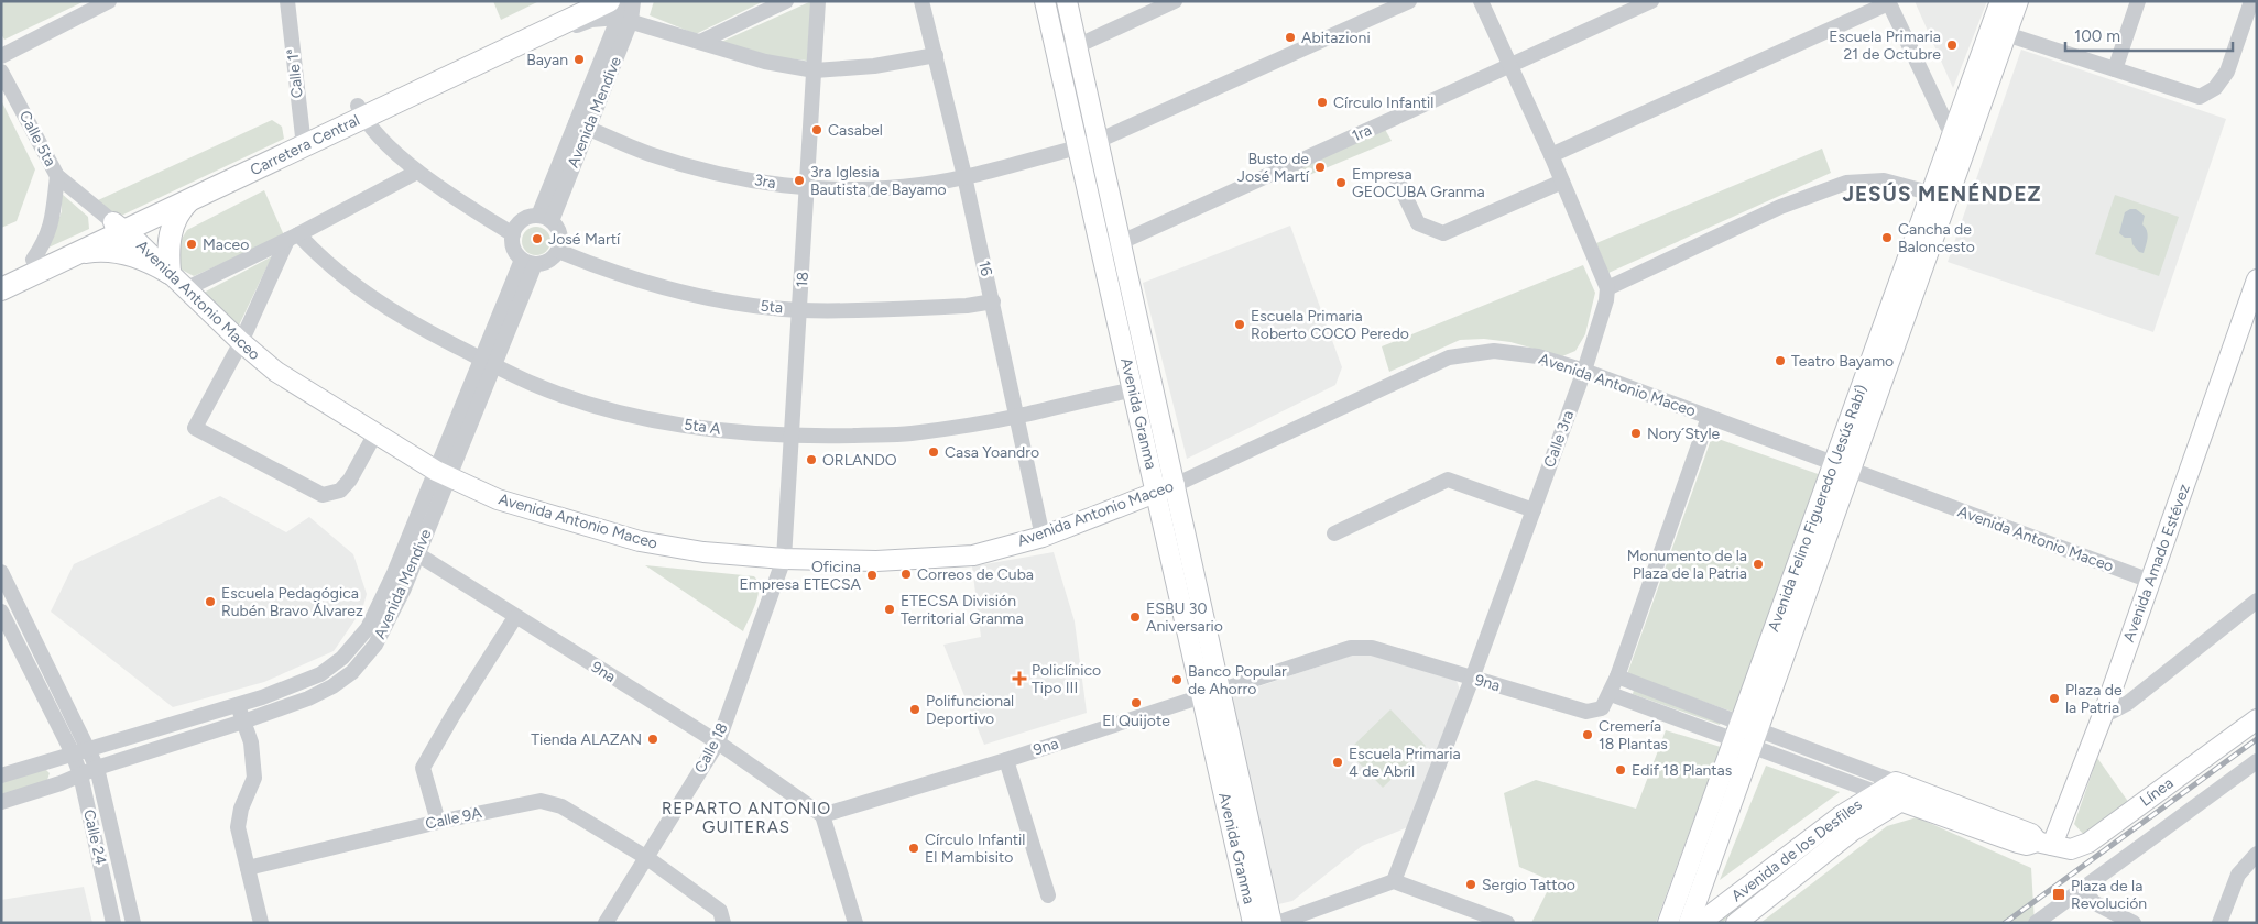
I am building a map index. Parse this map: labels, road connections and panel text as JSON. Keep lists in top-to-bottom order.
{
  "streets": {
    "highway": ["Carretera Central"],
    "main road": [
      "Avenida Antonio Maceo",
      "Avenida Granma",
      "Avenida Felino Figueredo (Jesús Rabí)",
      "Avenida Amado Estévez",
      "Línea",
      "Avenida de los Desfiles"
    ],
    "street": [
      "Calle 1ª",
      "Avenida Mendive",
      "1ra",
      "Calle 5ta",
      "3ra",
      "16",
      "18",
      "5ta",
      "5ta A",
      "Calle 3ra",
      "9na",
      "Calle 18",
      "Calle 9A",
      "Calle 24"
    ]
  },
  "crossings": [
    ["Calle 1ª", "Carretera Central"],
    ["Avenida Mendive", "Carretera Central"],
    ["Avenida Mendive", "3ra"],
    ["Avenida Mendive", "Avenida Antonio Maceo"],
    ["Avenida Mendive", "5ta"],
    ["Avenida Mendive", "5ta A"],
    ["Avenida Mendive", "9na"],
    ["Avenida Mendive", "Calle 24"],
    ["1ra", "Avenida Granma"],
    ["Calle 5ta", "Avenida Antonio Maceo"],
    ["Carretera Central", "Avenida Antonio Maceo"],
    ["3ra", "16"],
    ["3ra", "18"],
    ["3ra", "Avenida Granma"],
    ["16", "Avenida Antonio Maceo"],
    ["16", "5ta"],
    ["16", "5ta A"],
    ["18", "Avenida Antonio Maceo"],
    ["18", "5ta"],
    ["18", "5ta A"],
    ["18", "Calle 18"],
    ["Avenida Antonio Maceo", "Avenida Granma"],
    ["Avenida Antonio Maceo", "Calle 3ra"],
    ["Avenida Antonio Maceo", "Avenida Felino Figueredo (Jesús Rabí)"],
    ["Avenida Antonio Maceo", "Avenida Amado Estévez"],
    ["Avenida Antonio Maceo", "Calle 18"],
    ["Avenida Granma", "5ta A"],
    ["Avenida Granma", "9na"],
    ["Calle 3ra", "9na"],
    ["Avenida Amado Estévez", "Línea"],
    ["9na", "Calle 18"],
    ["Calle 18", "Calle 9A"],
    ["Línea", "Avenida de los Desfiles"]
  ],
  "districts": ["JESÚS MENÉNDEZ", "REPARTO ANTONIO GUITERAS"],
  "places": {
    "other": [
      "Abitazioni",
      "Escuela Primaria 21 de Octubre",
      "Bayan",
      "Círculo Infantil",
      "Casabel",
      "Busto de José Martí",
      "3ra Iglesia Bautista de Bayamo",
      "Empresa GEOCUBA Granma",
      "Cancha de Baloncesto",
      "José Martí",
      "Maceo",
      "Escuela Primaria Roberto COCO Peredo",
      "Teatro Bayamo",
      "Nory´Style",
      "Casa Yoandro",
      "ORLANDO",
      "Monumento de la Plaza de la Patria",
      "Correos de Cuba",
      "Oficina Empresa ETECSA",
      "Escuela Pedagógica Rubén Bravo Álvarez",
      "ETECSA División Territorial Granma",
      "ESBU 30 Aniversario",
      "Banco Popular de Ahorro",
      "Plaza de la Patria",
      "El Quijote",
      "Polifuncional Deportivo",
      "Cremería 18 Plantas",
      "Tienda ALAZAN",
      "Escuela Primaria 4 de Abril",
      "Edif 18 Plantas",
      "Círculo Infantil El Mambisito",
      "Sergio Tattoo"
    ],
    "health": ["Policlínico Tipo III"],
    "transit": ["Plaza de la Revolución"]
  },
  "scale_bar": "100 m"
}
